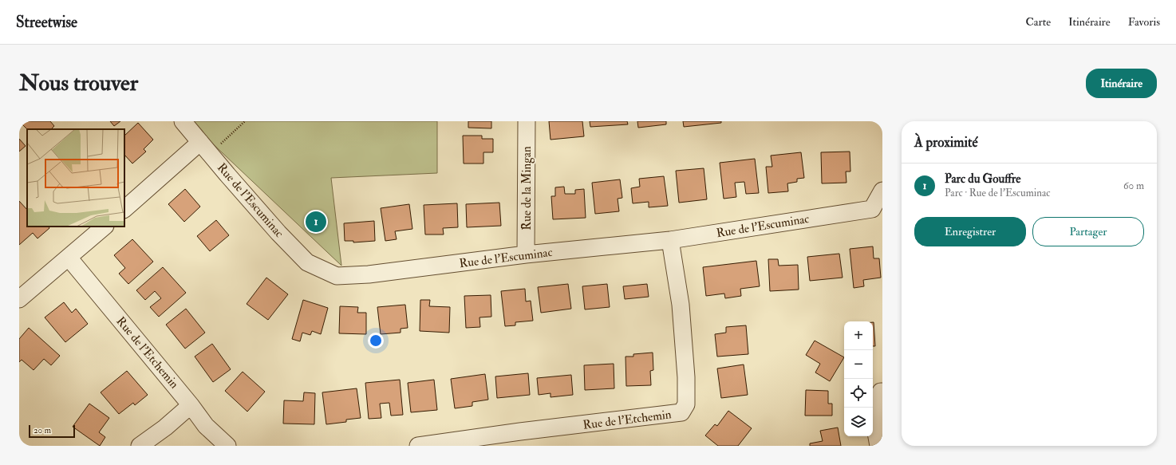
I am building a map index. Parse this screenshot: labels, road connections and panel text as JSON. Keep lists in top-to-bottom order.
{
  "streets": {
    "street": ["Rue de la Mingan", "Rue de l'Escuminac", "Rue de l'Etchemin"]
  },
  "crossings": [
    ["Rue de la Mingan", "Rue de l'Escuminac"],
    ["Rue de l'Escuminac", "Rue de l'Etchemin"]
  ],
  "scale_bar": "20 m",
  "page": {
    "header": "Streetwise",
    "nav": ["Carte", "Itinéraire", "Favoris"],
    "buttons": [
      "Itinéraire",
      ["Enregistrer", "Partager"]
    ],
    "title": "Nous trouver",
    "heading": "À proximité",
    "list": [
      {
        "mark": "1",
        "name": "Parc du Gouffre",
        "note": "Parc · Rue de l'Escuminac",
        "value": "60 m"
      }
    ],
    "pins": "1",
    "map_buttons": ["+", "−"],
    "scale": "20 m"
  }
}
